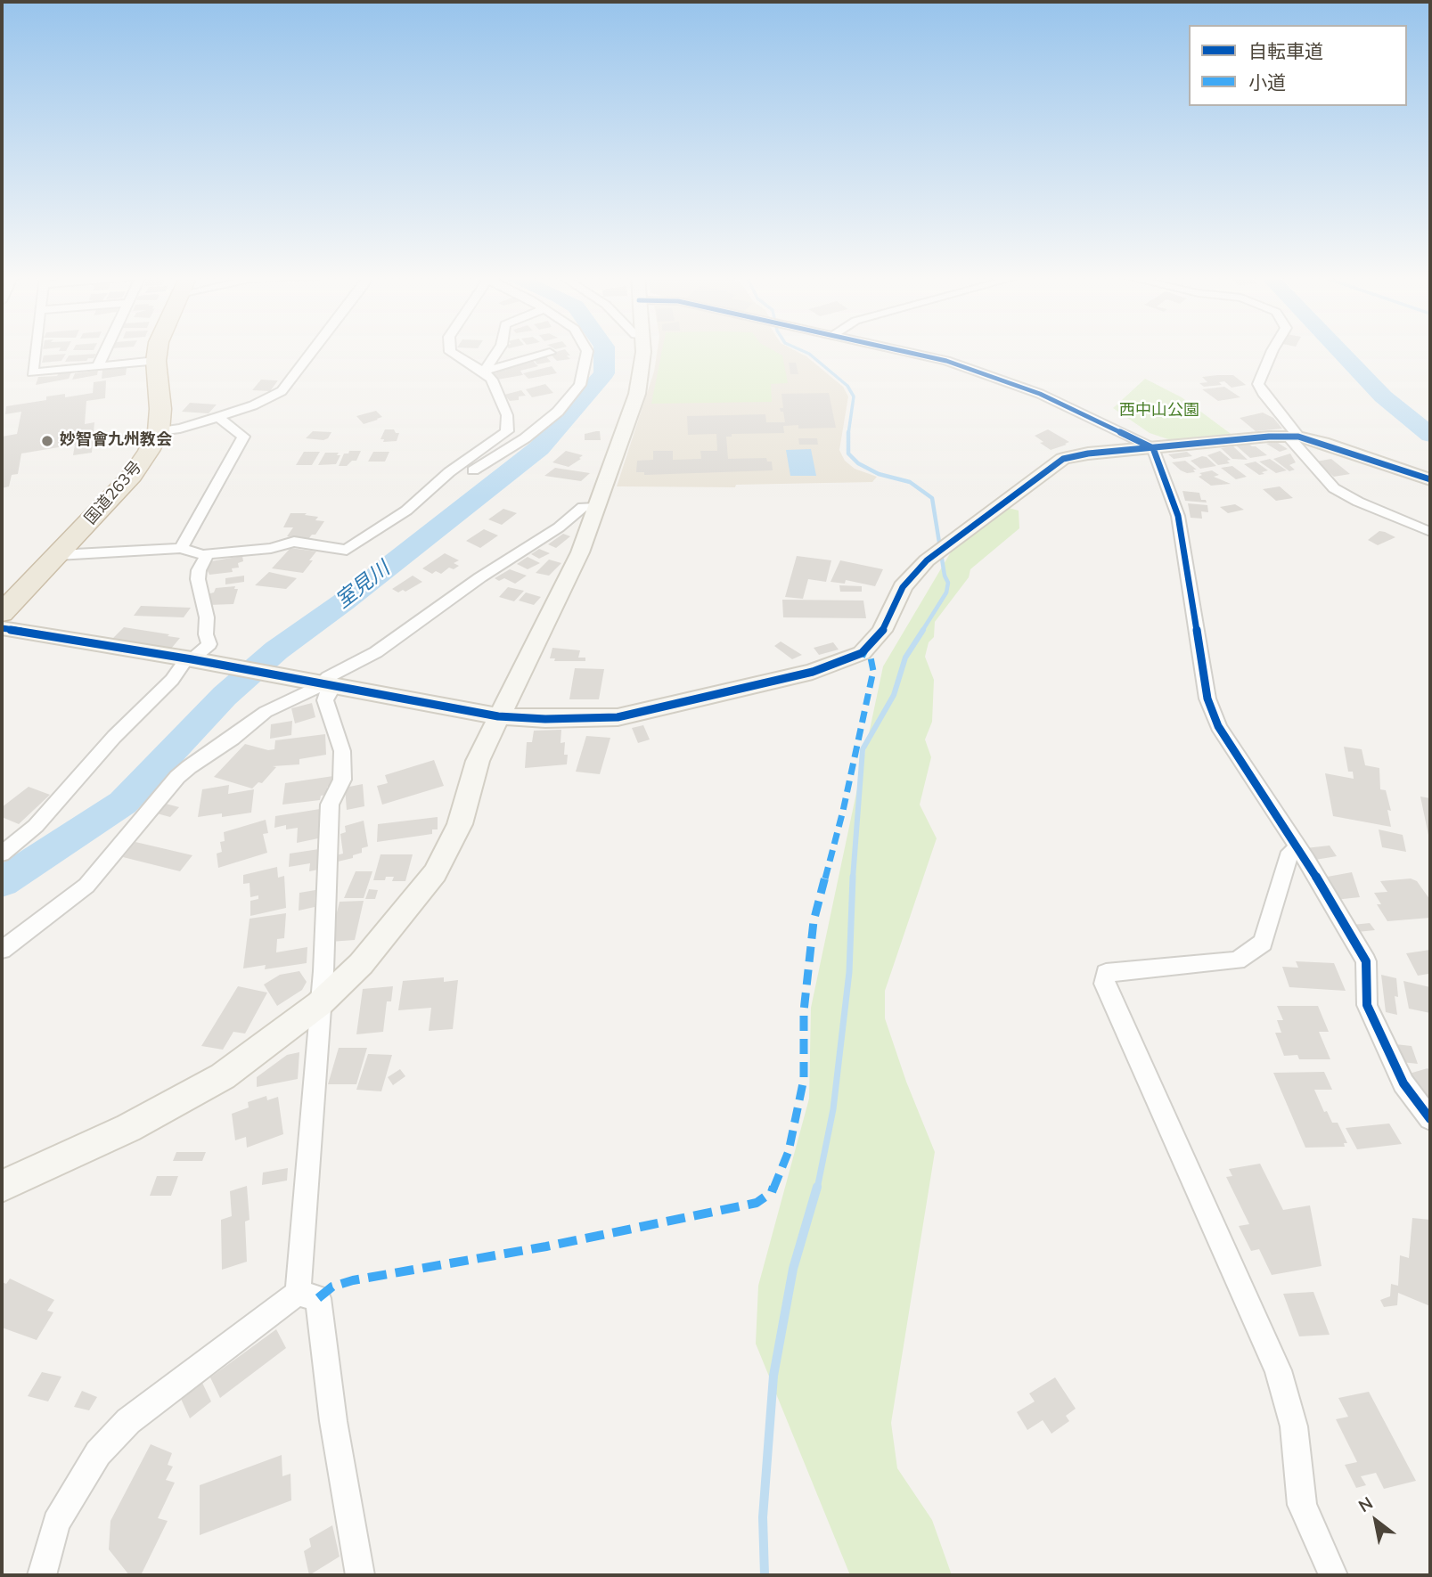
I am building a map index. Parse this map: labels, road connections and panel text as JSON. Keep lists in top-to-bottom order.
{
  "streets": {
    "highway": ["国道263号"]
  },
  "water": ["室見川"],
  "parks": ["西中山公園"],
  "places": ["妙智會九州教会"],
  "legend": ["自転車道", "小道"],
  "north": "top left"
}
